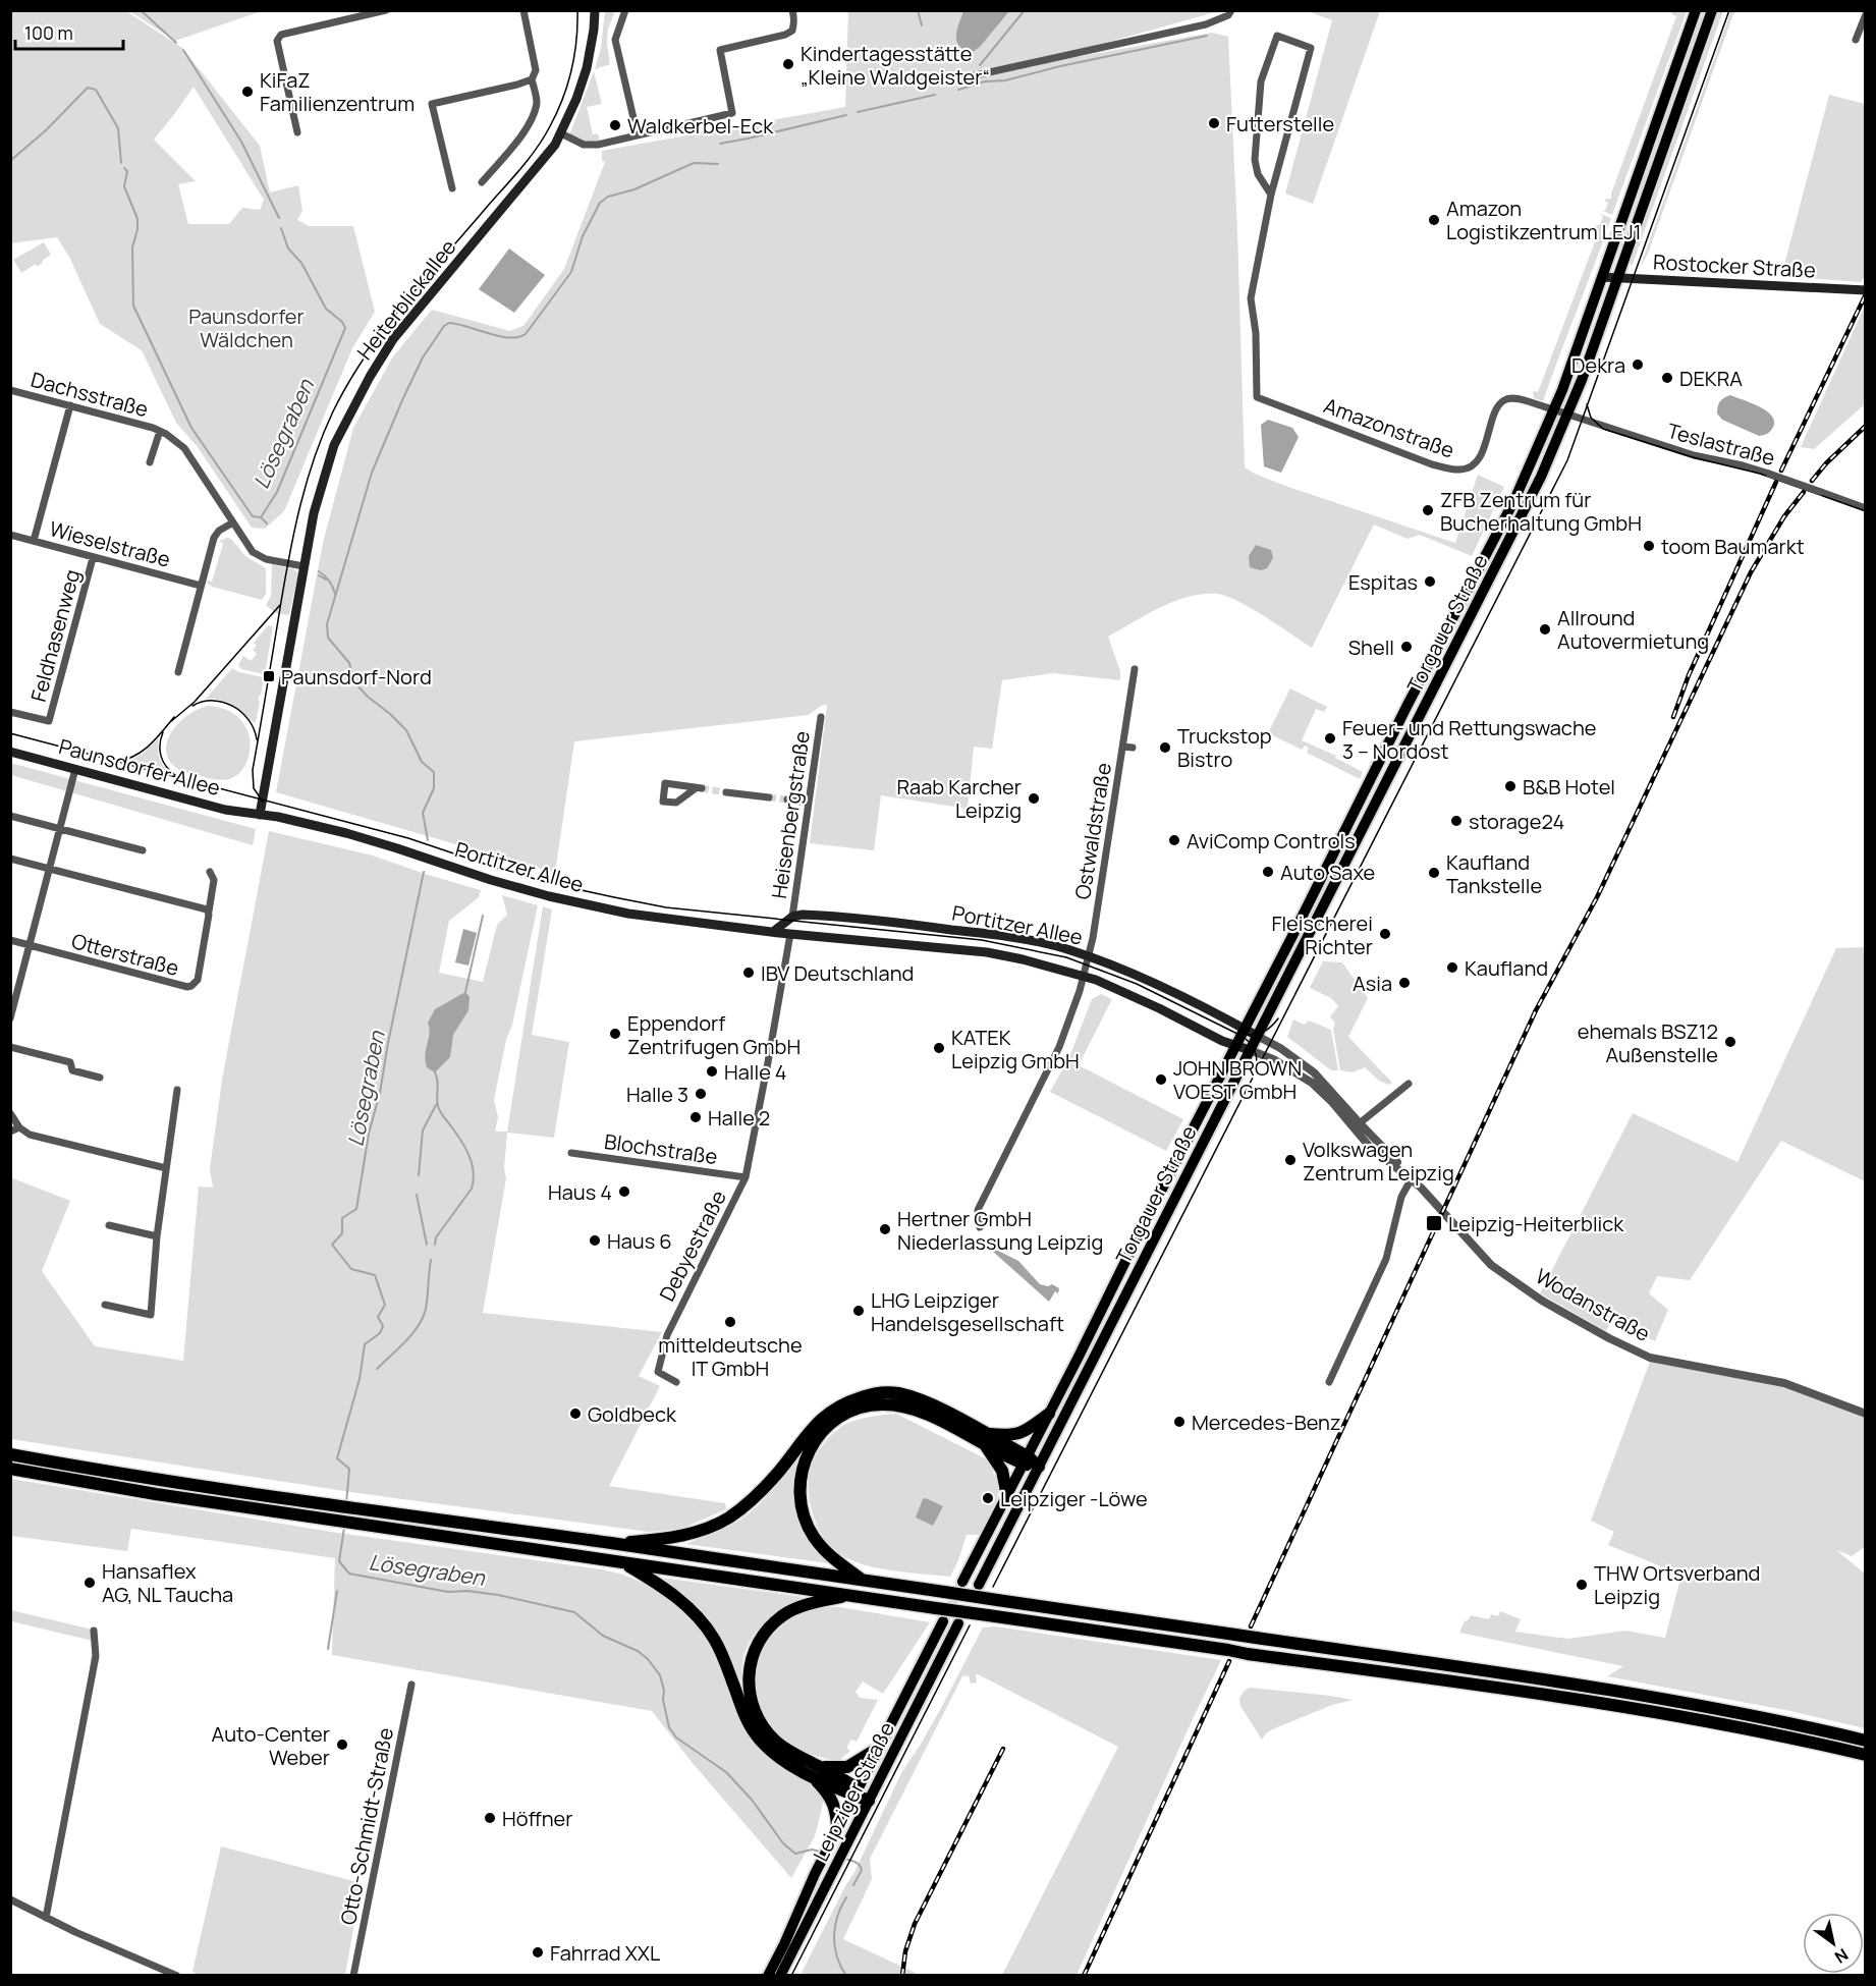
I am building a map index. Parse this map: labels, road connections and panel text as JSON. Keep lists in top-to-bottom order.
{
  "streets": {
    "main road": [
      "Rostocker Straße",
      "Heiterblickallee",
      "Torgauer Straße",
      "Paunsdorfer Allee",
      "Portitzer Allee",
      "Wodanstraße",
      "Leipziger Straße"
    ],
    "street": [
      "Dachsstraße",
      "Amazonstraße",
      "Teslastraße",
      "Wieselstraße",
      "Feldhasenweg",
      "Heisenbergstraße",
      "Ostwaldstraße",
      "Otterstraße",
      "Blochstraße",
      "Debyestraße",
      "Otto-Schmidt-Straße"
    ]
  },
  "crossings": [
    ["Rostocker Straße", "Torgauer Straße"],
    ["Heiterblickallee", "Dachsstraße"],
    ["Heiterblickallee", "Paunsdorfer Allee"],
    ["Heiterblickallee", "Portitzer Allee"],
    ["Amazonstraße", "Teslastraße"],
    ["Amazonstraße", "Torgauer Straße"],
    ["Teslastraße", "Torgauer Straße"],
    ["Wieselstraße", "Feldhasenweg"],
    ["Torgauer Straße", "Portitzer Allee"],
    ["Torgauer Straße", "Wodanstraße"],
    ["Paunsdorfer Allee", "Portitzer Allee"],
    ["Heisenbergstraße", "Portitzer Allee"],
    ["Ostwaldstraße", "Portitzer Allee"],
    ["Portitzer Allee", "Debyestraße"],
    ["Portitzer Allee", "Wodanstraße"],
    ["Blochstraße", "Debyestraße"]
  ],
  "water": ["Lösegraben"],
  "parks": ["Paunsdorfer Wäldchen"],
  "places": {
    "other": [
      "Kindertagesstätte „Kleine Waldgeister“",
      "KiFaZ Familienzentrum",
      "Futterstelle",
      "Waldkerbel-Eck",
      "Amazon Logistikzentrum LEJ1",
      "Dekra",
      "DEKRA",
      "ZFB Zentrum für Bucherhaltung GmbH",
      "toom Baumarkt",
      "Espitas",
      "Allround Autovermietung",
      "Shell",
      "Feuer- und Rettungswache 3 – Nordost",
      "Truckstop Bistro",
      "B&B Hotel",
      "Raab Karcher Leipzig",
      "storage24",
      "AviComp Controls",
      "Auto Saxe",
      "Kaufland Tankstelle",
      "Fleischerei Richter",
      "Kaufland",
      "IBV Deutschland",
      "Asia",
      "Eppendorf Zentrifugen GmbH",
      "ehemals BSZ12 Außenstelle",
      "KATEK Leipzig GmbH",
      "Halle 4",
      "JOHN BROWN VOEST GmbH",
      "Halle 3",
      "Halle 2",
      "Volkswagen Zentrum Leipzig",
      "Haus 4",
      "Hertner GmbH Niederlassung Leipzig",
      "Haus 6",
      "LHG Leipziger Handelsgesellschaft",
      "mitteldeutsche IT GmbH",
      "Goldbeck",
      "Mercedes-Benz",
      "Leipziger -Löwe",
      "Hansaflex AG, NL Taucha",
      "THW Ortsverband Leipzig",
      "Auto-Center Weber",
      "Höffner",
      "Fahrrad XXL"
    ],
    "transit": ["Paunsdorf-Nord", "Leipzig-Heiterblick"]
  },
  "scale_bar": "100 m",
  "north": "bottom right"
}
